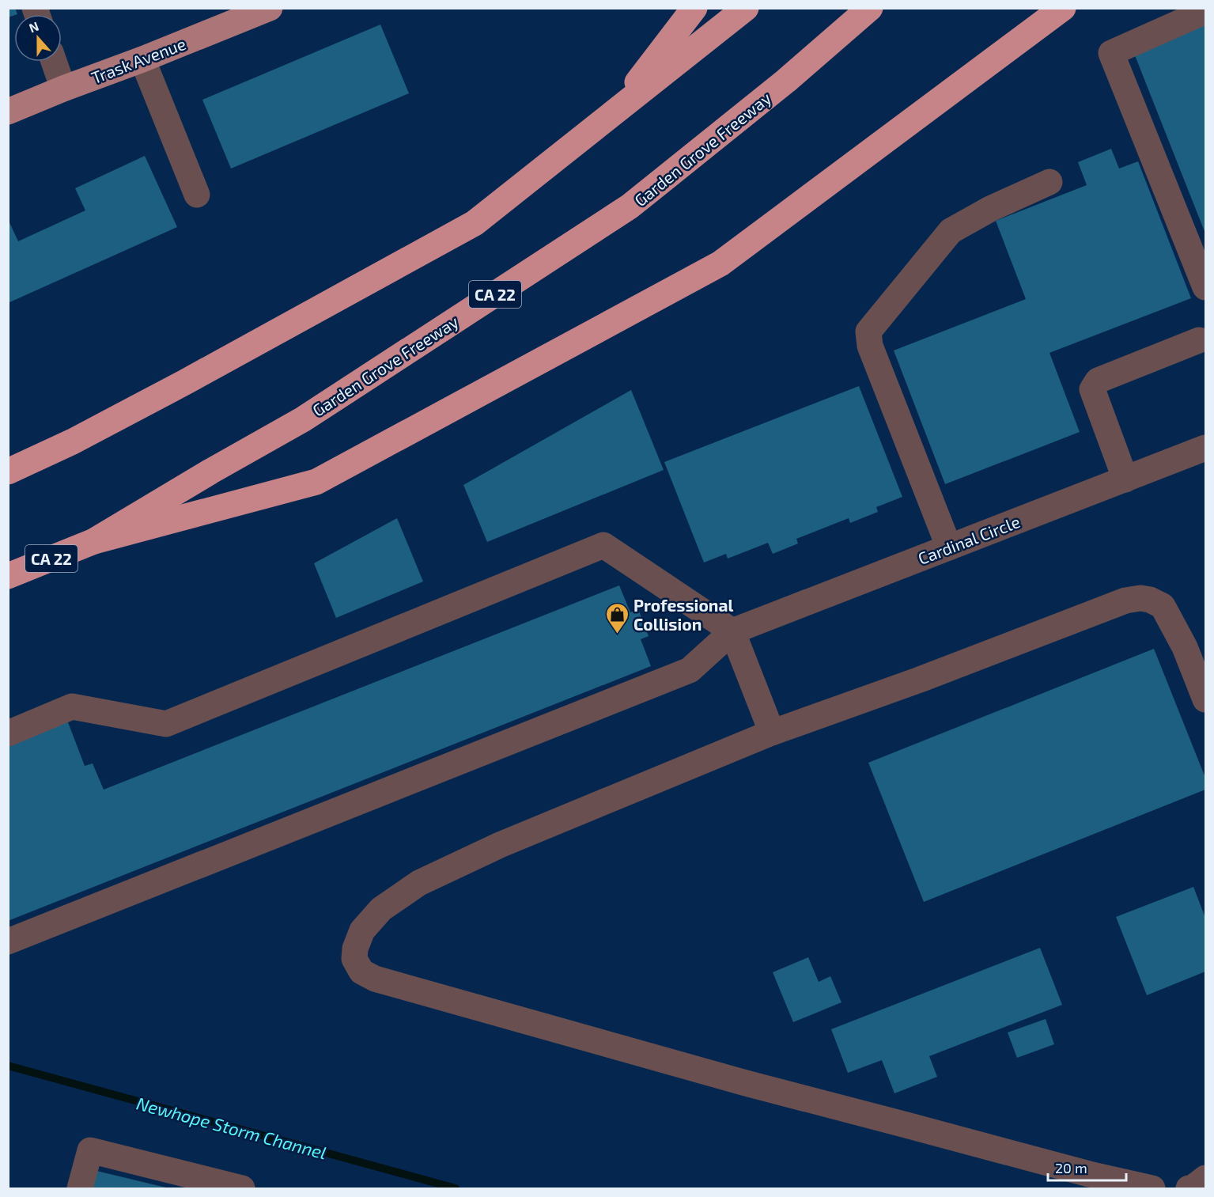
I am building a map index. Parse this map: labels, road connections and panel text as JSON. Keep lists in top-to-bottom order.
{
  "streets": {
    "highway": ["Garden Grove Freeway", "CA 22"],
    "main road": ["Trask Avenue"],
    "street": ["Cardinal Circle"]
  },
  "water": ["Newhope Storm Channel"],
  "places": {
    "shop": ["Professional Collision"]
  },
  "scale_bar": "20 m",
  "north": "top"
}
